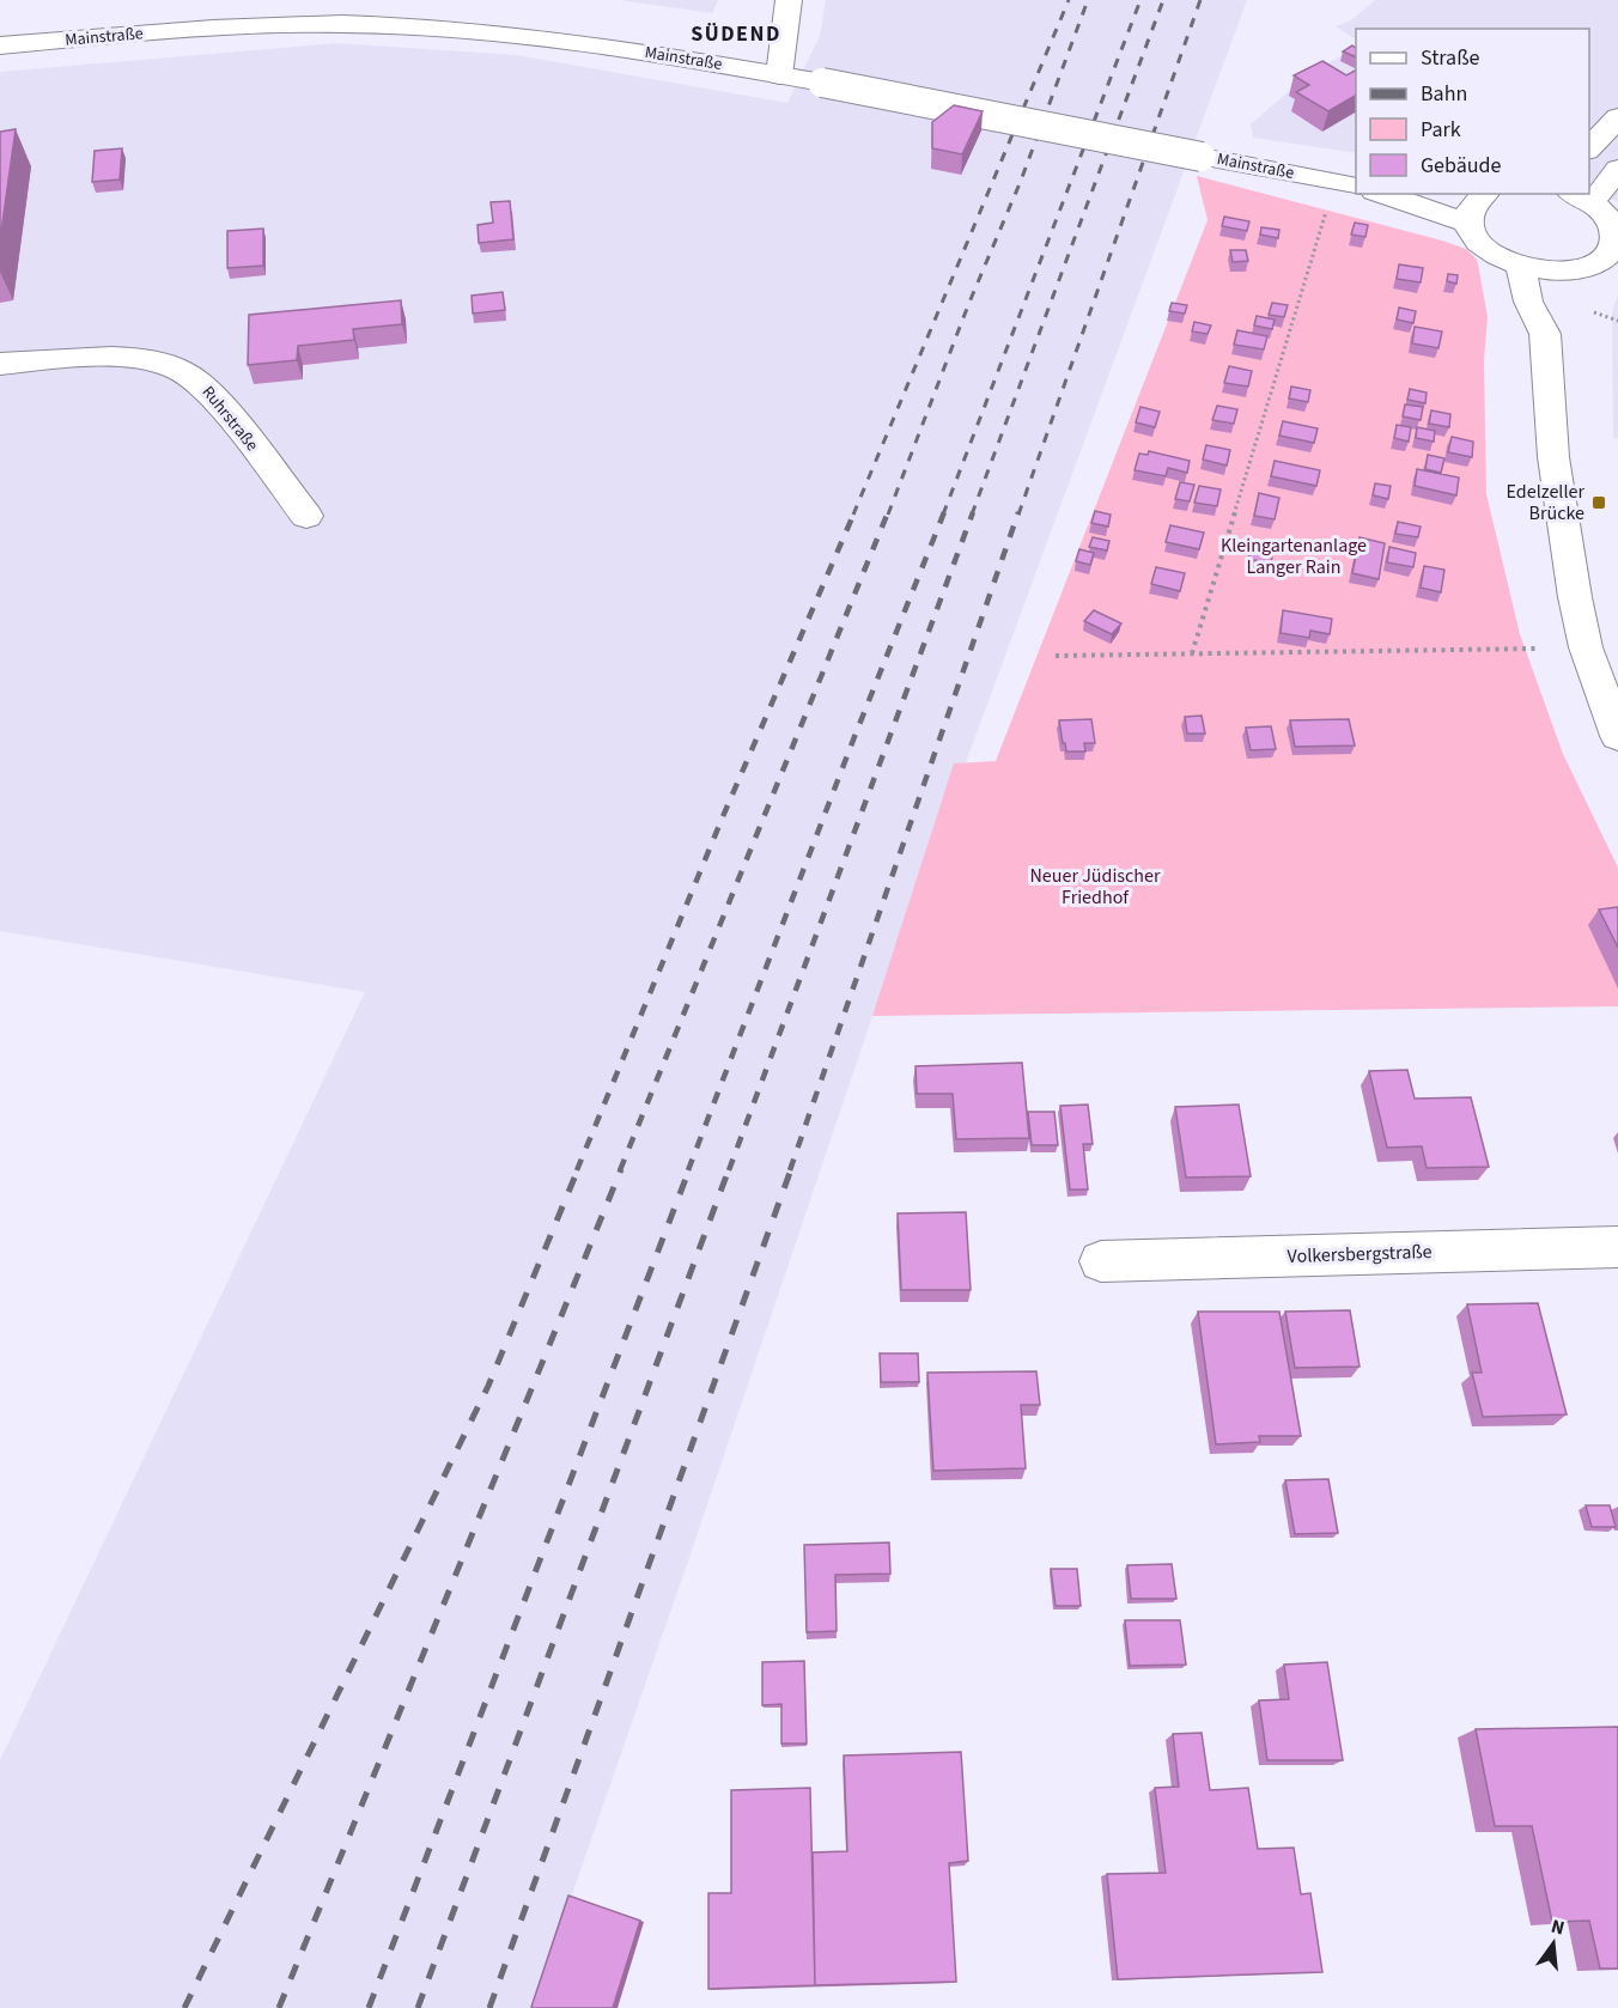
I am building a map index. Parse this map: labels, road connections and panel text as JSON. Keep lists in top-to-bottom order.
{
  "streets": {
    "main road": ["Mainstraße", "Ruhrstraße", "Volkersbergstraße"]
  },
  "districts": ["SÜDEND"],
  "parks": ["Kleingartenanlage Langer Rain", "Neuer Jüdischer Friedhof"],
  "places": {
    "transit": ["Edelzeller Brücke"]
  },
  "legend": [
    "Straße",
    "Bahn",
    "Park",
    "Gebäude"
  ],
  "north": "top"
}
